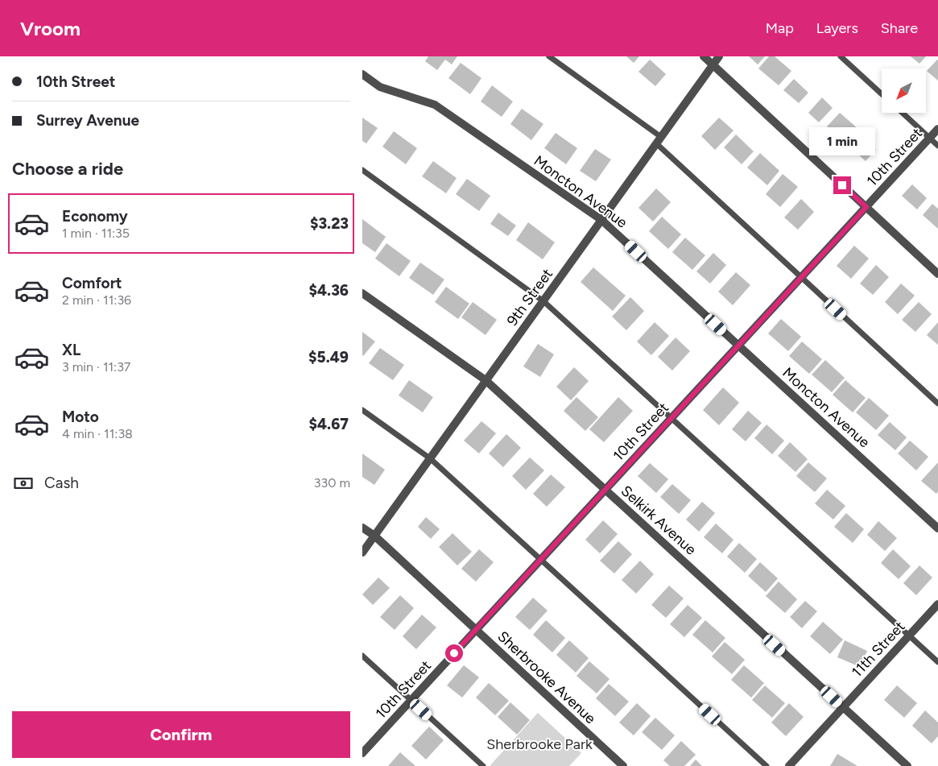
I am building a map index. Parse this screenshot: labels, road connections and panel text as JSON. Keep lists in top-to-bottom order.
{
  "streets": {
    "street": [
      "10th Street",
      "Moncton Avenue",
      "9th Street",
      "Selkirk Avenue",
      "11th Street",
      "Sherbrooke Avenue"
    ]
  },
  "crossings": [
    ["10th Street", "Moncton Avenue"],
    ["10th Street", "Selkirk Avenue"],
    ["10th Street", "Sherbrooke Avenue"],
    ["Moncton Avenue", "9th Street"],
    ["9th Street", "Selkirk Avenue"],
    ["9th Street", "Sherbrooke Avenue"],
    ["Selkirk Avenue", "11th Street"]
  ],
  "parks": ["Sherbrooke Park"],
  "north": "bottom left",
  "page": {
    "header": "Vroom",
    "nav": ["Map", "Layers", "Share"],
    "banner": ["10th Street", "Surrey Avenue"],
    "bubble": "1 min",
    "heading": "Choose a ride",
    "list": [
      {
        "name": "Economy",
        "note": "1 min · 11:35",
        "value": "$3.23"
      },
      {
        "name": "Comfort",
        "note": "2 min · 11:36",
        "value": "$4.36"
      },
      {
        "name": "XL",
        "note": "3 min · 11:37",
        "value": "$5.49"
      },
      {
        "name": "Moto",
        "note": "4 min · 11:38",
        "value": "$4.67"
      }
    ],
    "pay": ["Cash", "330 m"],
    "buttons": "Confirm"
  }
}
